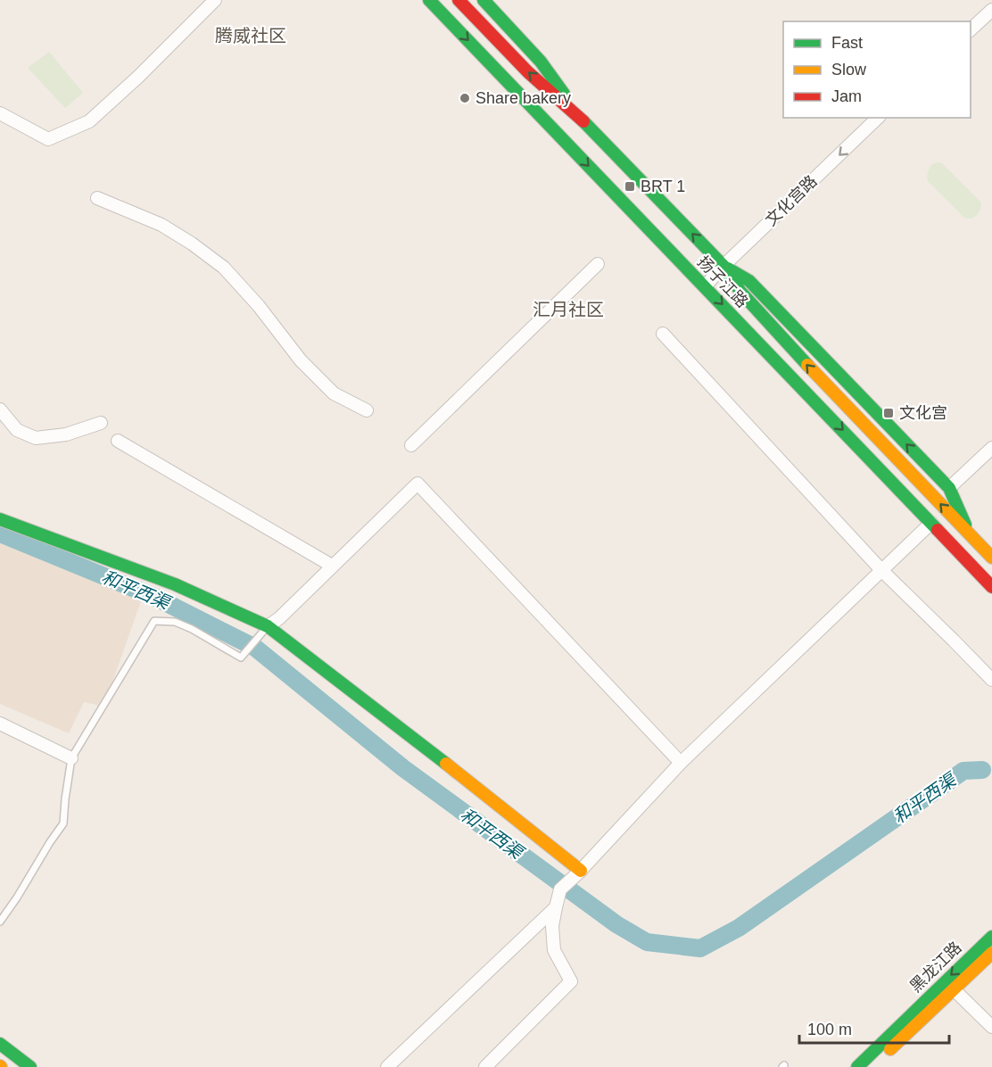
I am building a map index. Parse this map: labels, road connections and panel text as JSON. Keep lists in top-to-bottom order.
{
  "streets": {
    "main road": ["扬子江路", "黑龙江路"],
    "street": ["文化宫路"]
  },
  "crossings": [
    ["文化宫路", "扬子江路"]
  ],
  "one_way": ["文化宫路"],
  "districts": ["腾威社区", "汇月社区"],
  "water": ["和平西渠"],
  "places": {
    "other": ["Share bakery"],
    "transit": ["BRT 1", "文化宫"]
  },
  "legend": ["Fast", "Slow", "Jam"],
  "scale_bar": "100 m"
}
